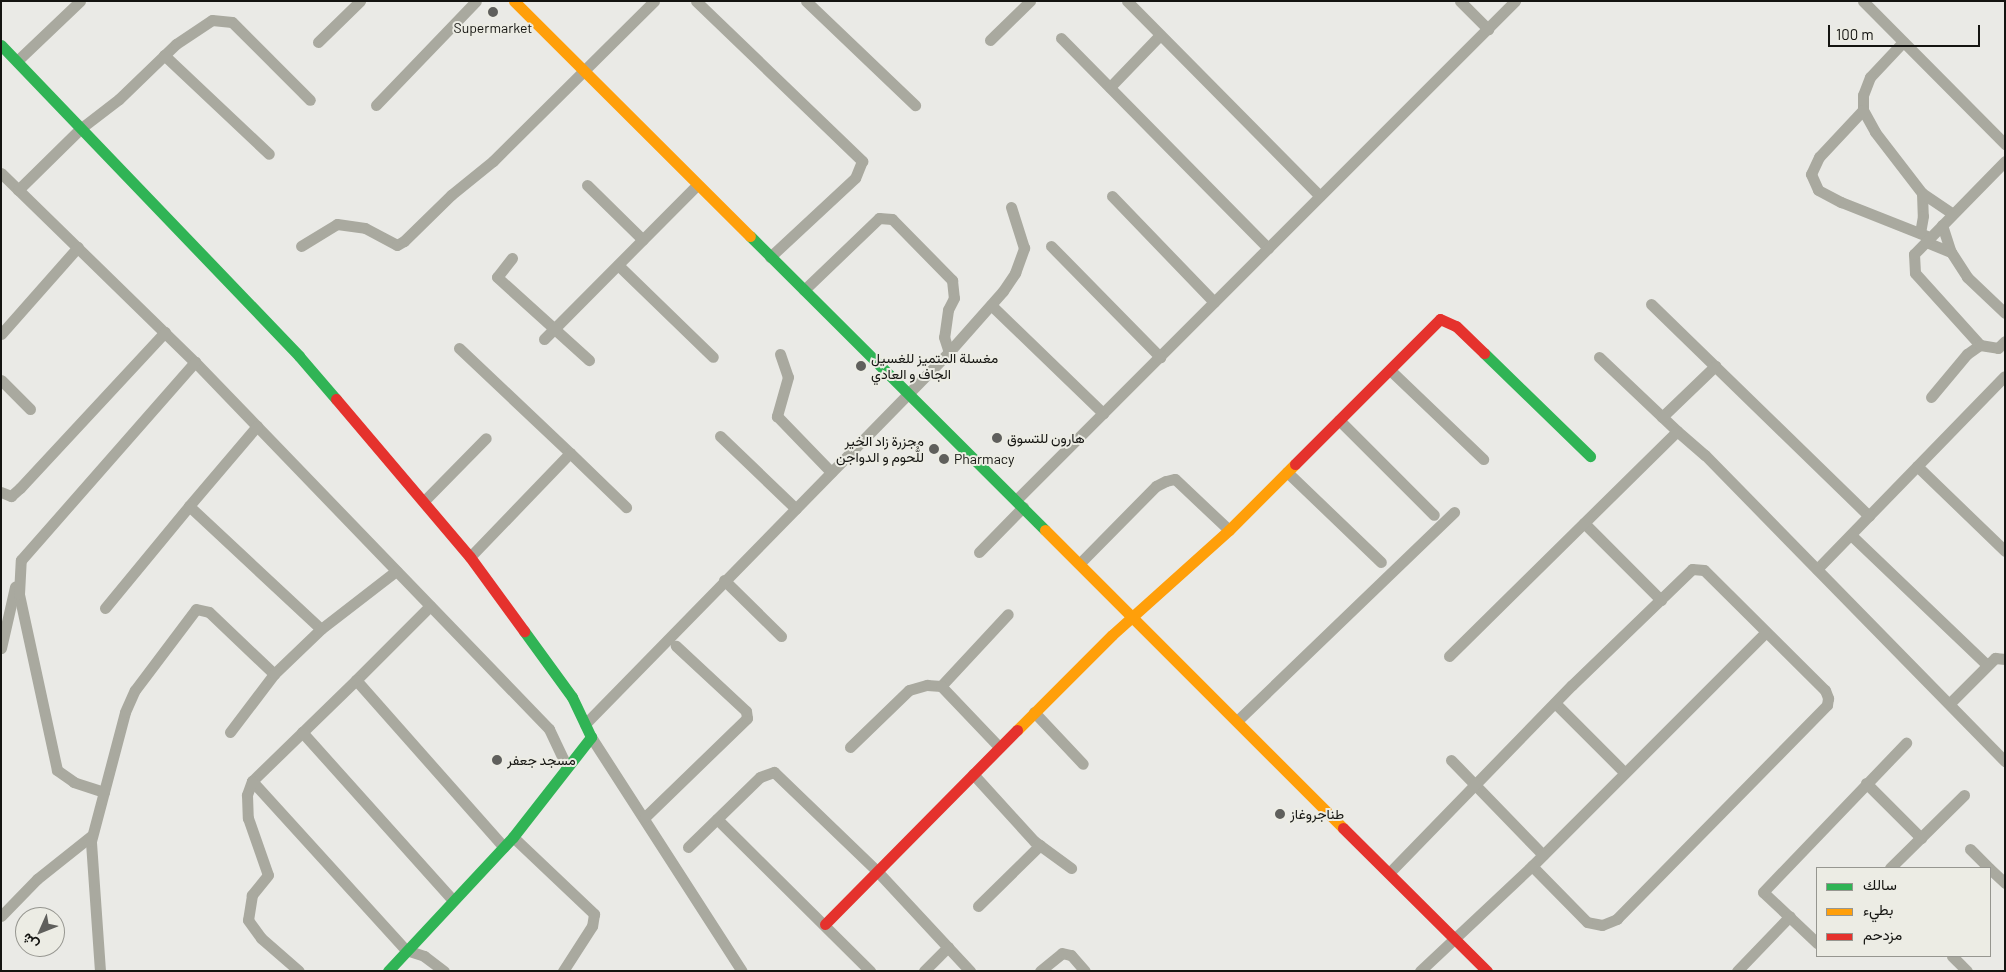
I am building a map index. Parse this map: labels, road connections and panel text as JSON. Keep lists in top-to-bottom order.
{
  "places": [
    "Supermarket",
    "مغسلة المتميز للغسيل الجاف و العادي",
    "هارون للتسوق",
    "مجزرة زاد الخير للُّحوم و الدواجن",
    "Pharmacy",
    "مسجد جعفر",
    "طناجروغاز"
  ],
  "legend": ["سالك", "بطيء", "مزدحم"],
  "scale_bar": "100 m",
  "north": "bottom left"
}
